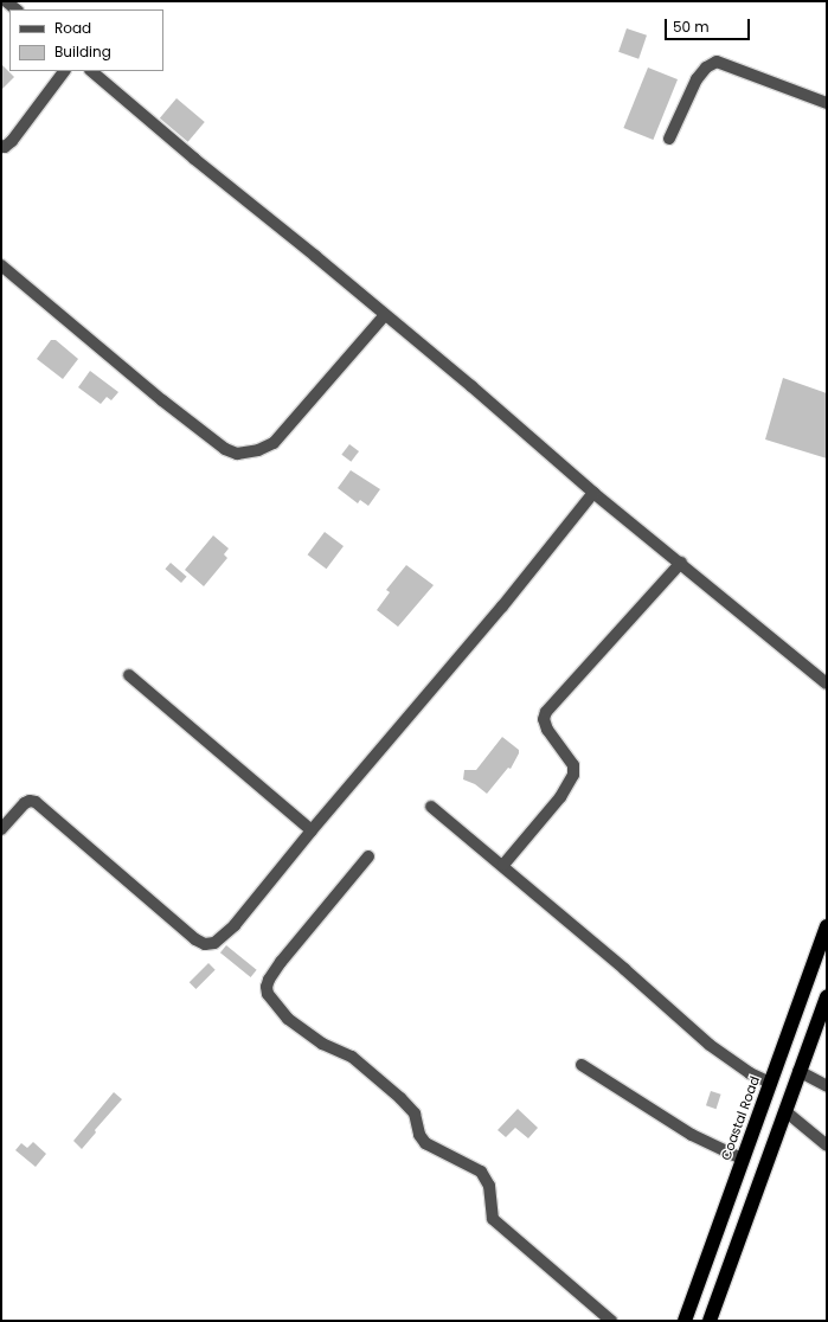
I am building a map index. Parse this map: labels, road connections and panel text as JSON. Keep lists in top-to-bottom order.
{
  "streets": {
    "highway": ["Coastal Road"]
  },
  "legend": ["Road", "Building"],
  "scale_bar": "50 m"
}
